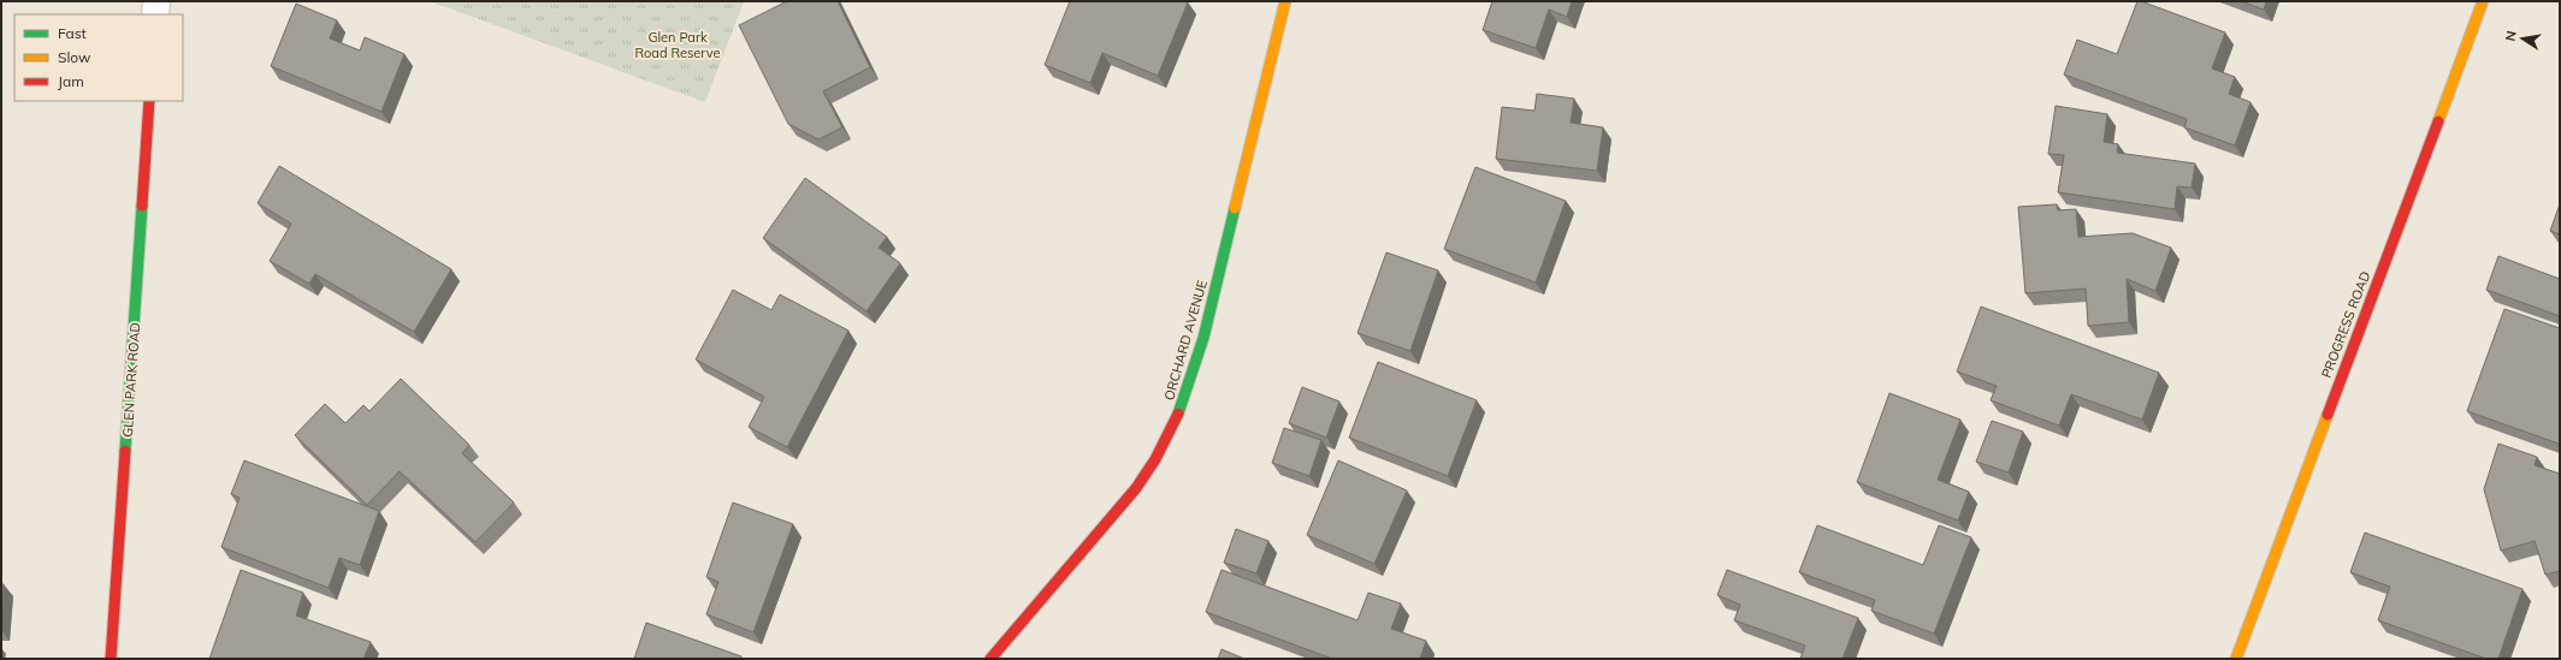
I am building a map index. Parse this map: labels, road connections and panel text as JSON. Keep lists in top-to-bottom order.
{
  "streets": {
    "street": ["PROGRESS ROAD", "ORCHARD AVENUE", "GLEN PARK ROAD"]
  },
  "parks": ["Glen Park Road Reserve"],
  "legend": ["Fast", "Slow", "Jam"],
  "north": "left"
}
